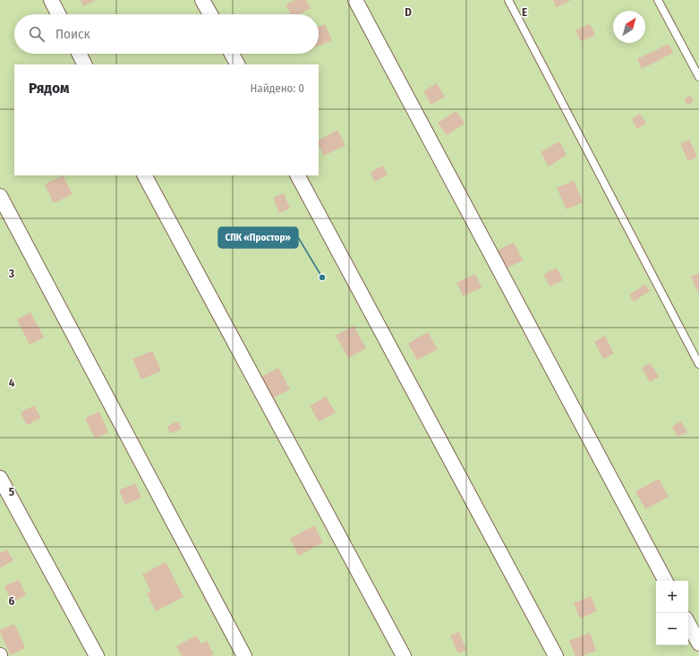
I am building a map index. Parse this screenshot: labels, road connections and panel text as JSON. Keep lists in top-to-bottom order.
{
  "places": ["СПК «Простор»"],
  "north": "top right",
  "page": {
    "search": "Поиск",
    "heading": ["Рядом", "Найдено: 0"],
    "map_buttons": ["+", "−"]
  },
  "grid": {
    "columns": ["D", "E"],
    "rows": [
      "3",
      "4",
      "5",
      "6"
    ]
  }
}
